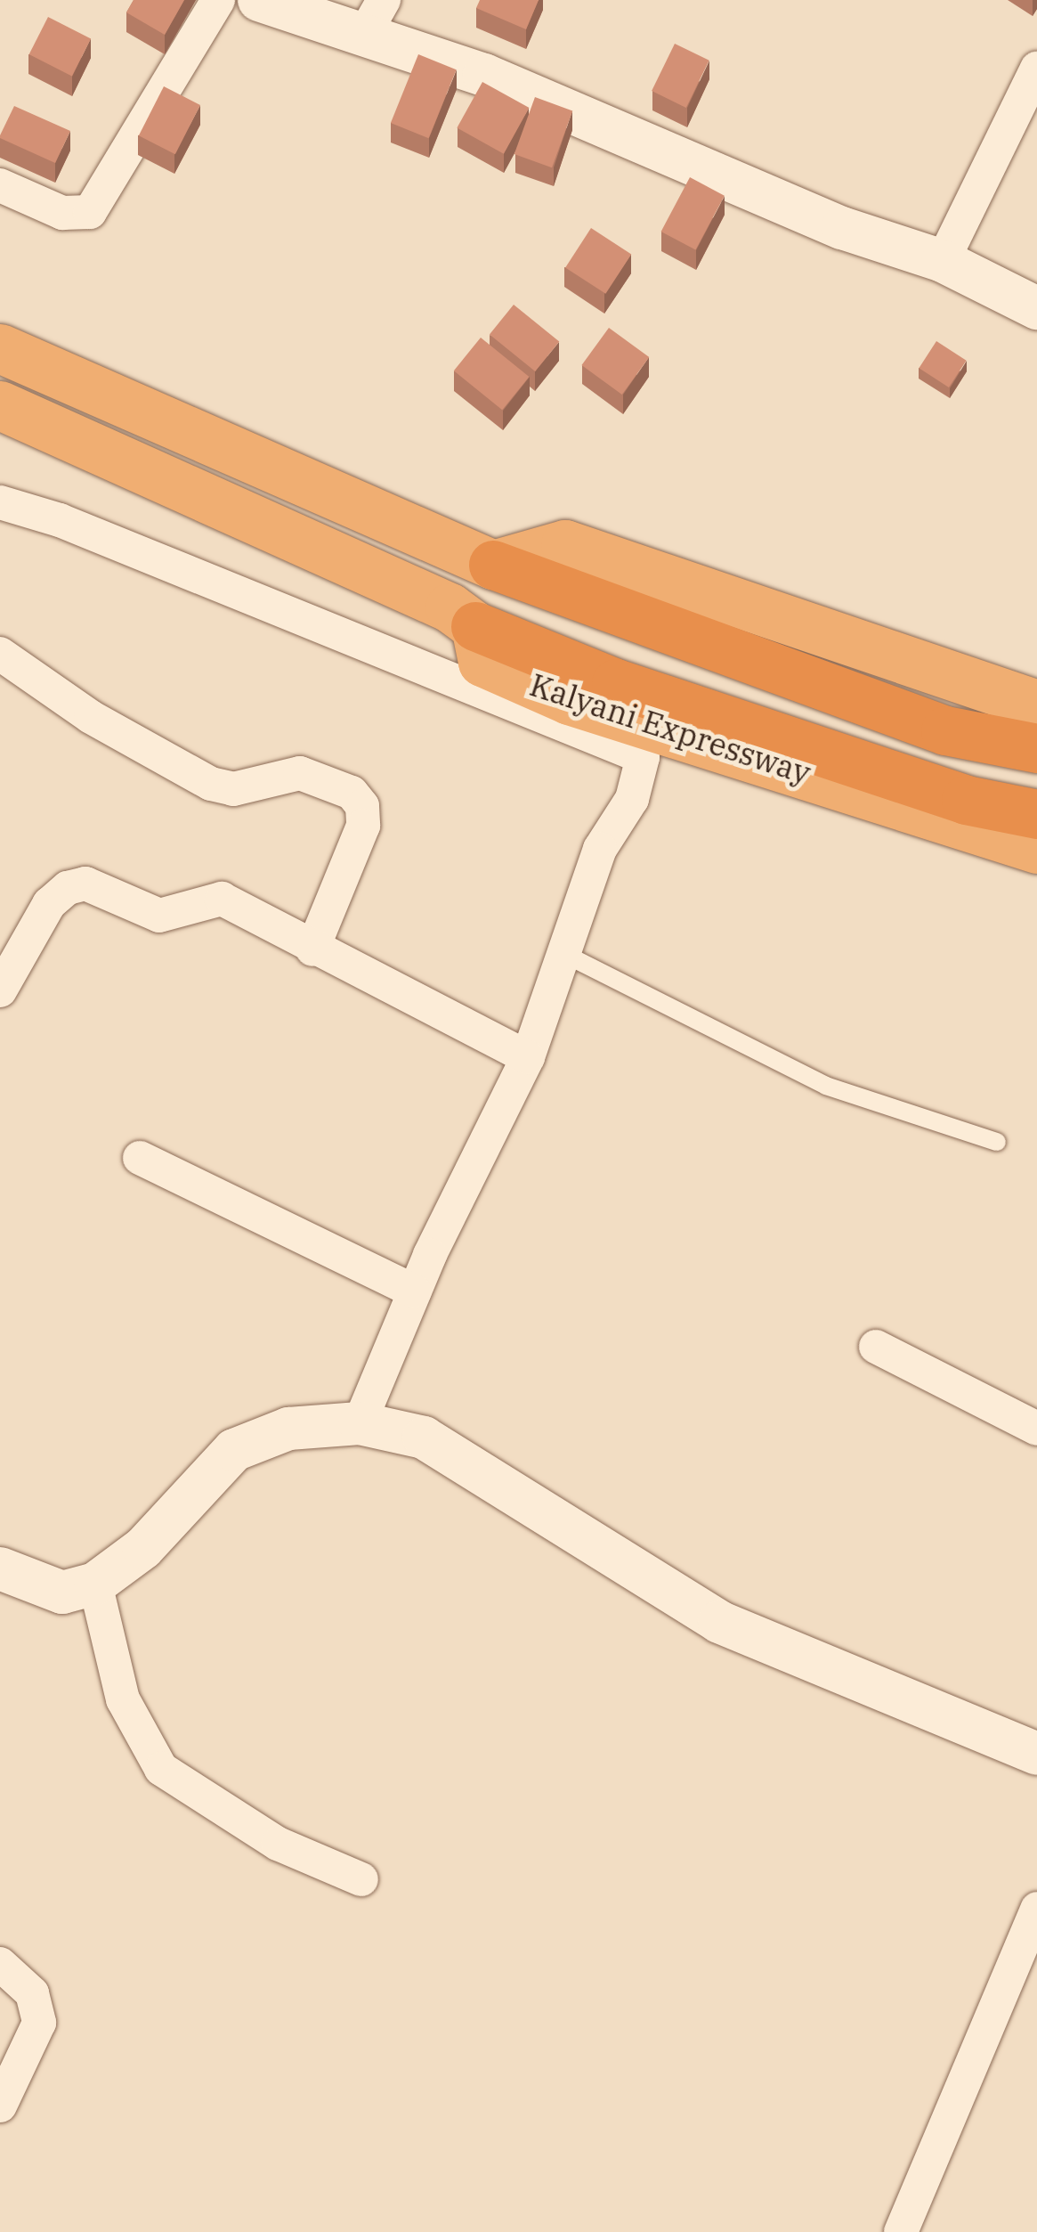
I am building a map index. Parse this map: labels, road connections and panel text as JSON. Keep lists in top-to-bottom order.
{
  "streets": {
    "highway": ["Kalyani Expressway"]
  }
}
